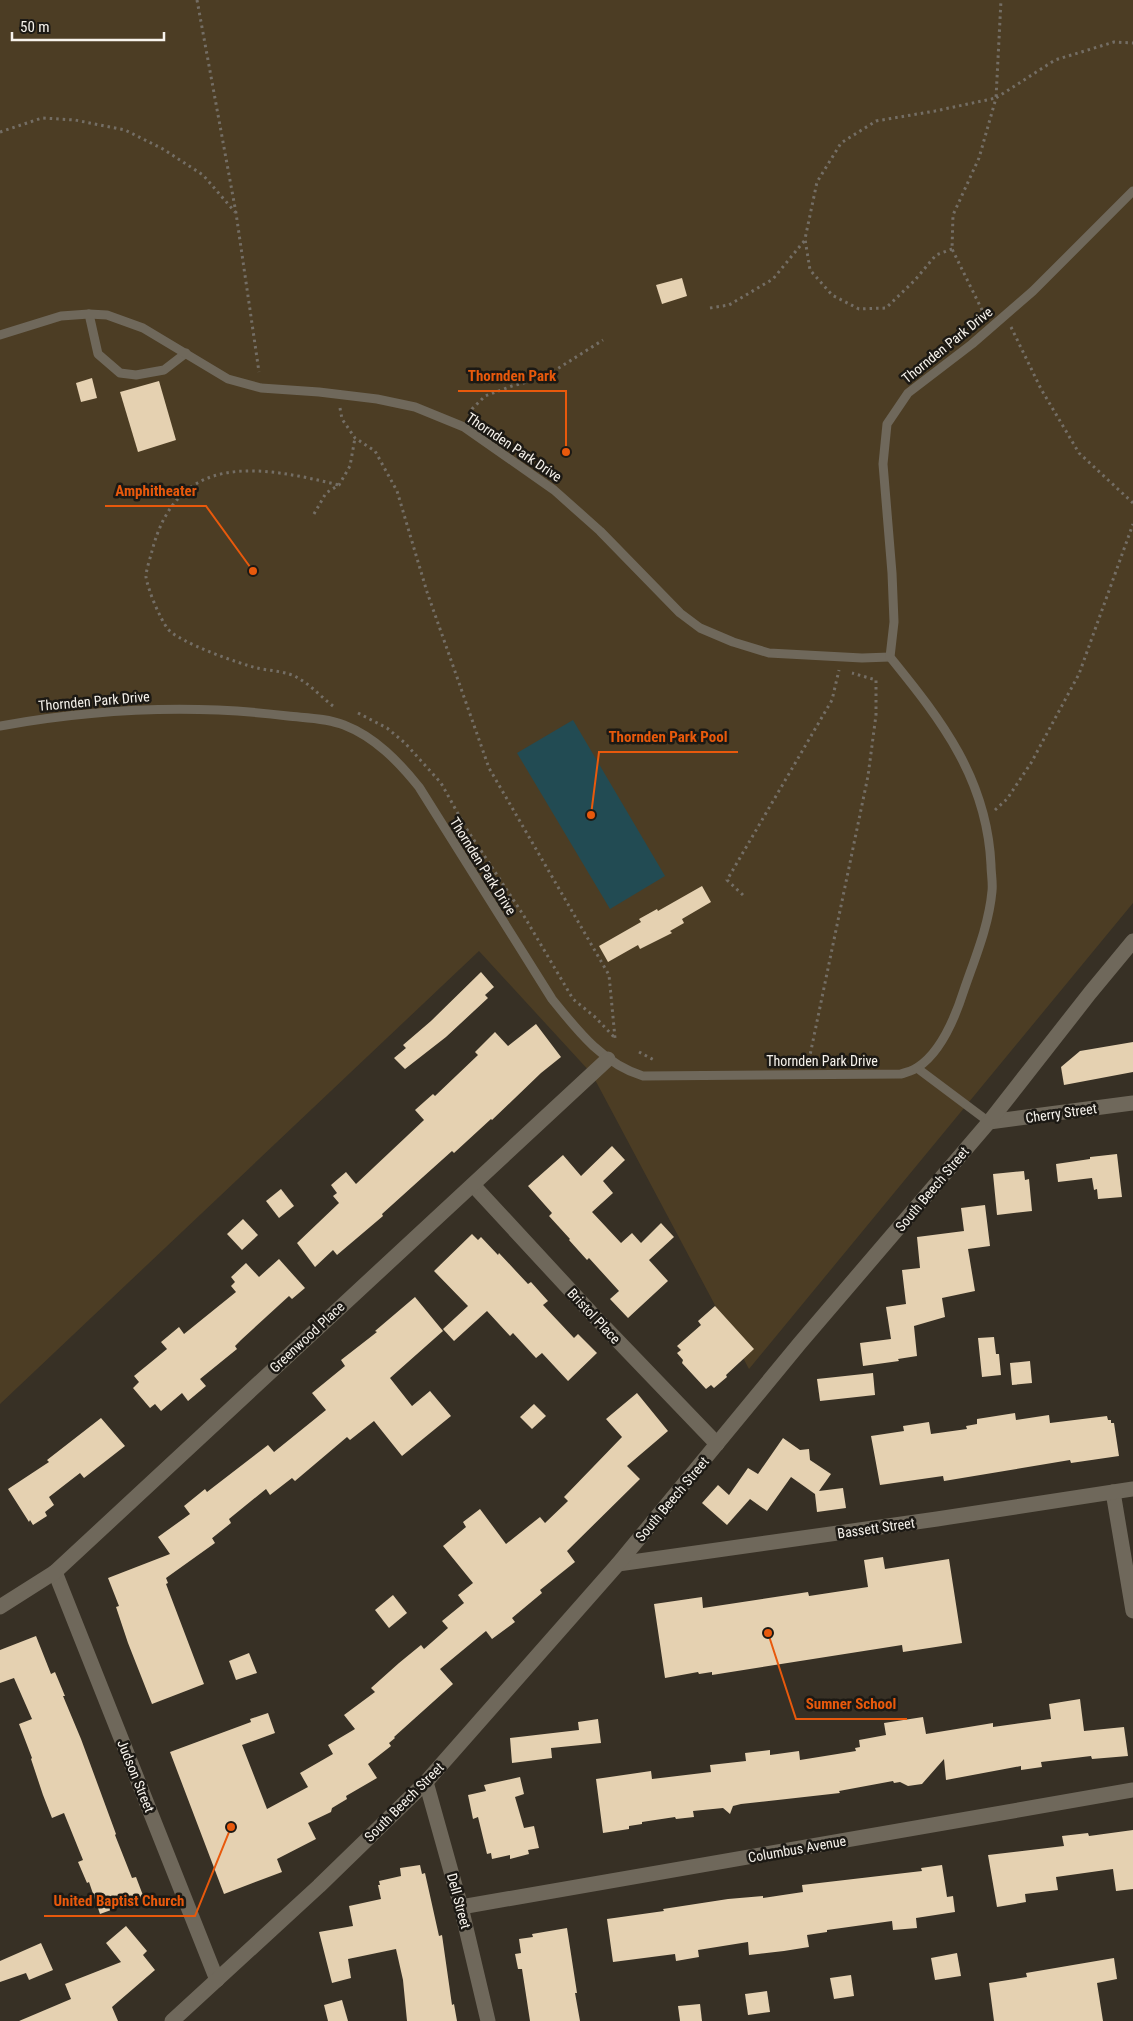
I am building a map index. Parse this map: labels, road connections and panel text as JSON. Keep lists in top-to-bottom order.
{
  "streets": {
    "street": [
      "Cherry Street",
      "South Beech Street",
      "Bristol Place",
      "Greenwood Place",
      "Bassett Street",
      "Judson Street",
      "Columbus Avenue",
      "Dell Street"
    ],
    "lane": ["Thornden Park Drive"]
  },
  "crossings": [
    ["Thornden Park Drive", "Greenwood Place"],
    ["Cherry Street", "South Beech Street"],
    ["South Beech Street", "Bristol Place"],
    ["South Beech Street", "Bassett Street"],
    ["South Beech Street", "Judson Street"],
    ["South Beech Street", "Dell Street"],
    ["Bristol Place", "Greenwood Place"],
    ["Greenwood Place", "Judson Street"],
    ["Columbus Avenue", "Dell Street"]
  ],
  "places": [
    "Thornden Park",
    "Amphitheater",
    "Thornden Park Pool",
    "Sumner School",
    "United Baptist Church"
  ],
  "scale_bar": "50 m"
}
